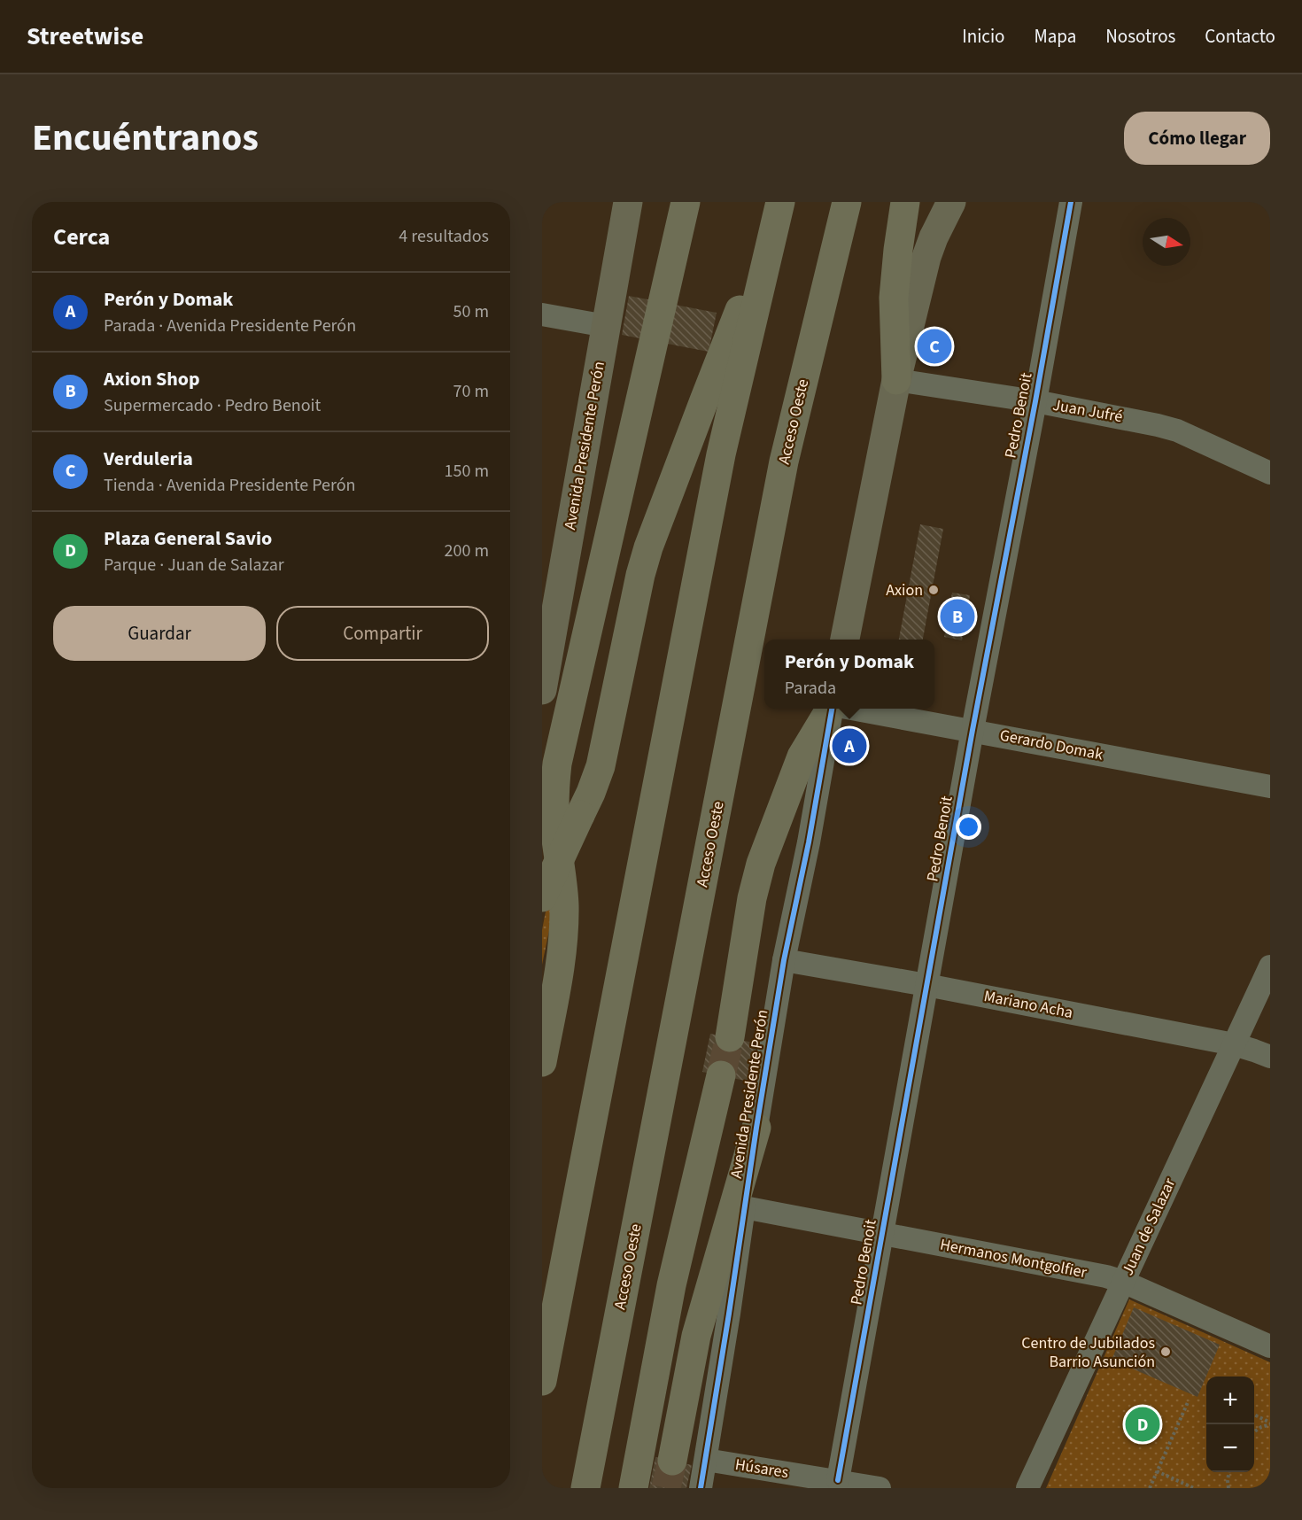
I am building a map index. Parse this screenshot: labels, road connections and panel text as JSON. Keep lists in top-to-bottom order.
{
  "streets": {
    "highway": ["Acceso Oeste"],
    "main road": ["Avenida Presidente Perón"],
    "street": [
      "Juan Jufré",
      "Pedro Benoit",
      "Gerardo Domak",
      "Mariano Acha",
      "Juan de Salazar",
      "Hermanos Montgolfier",
      "Húsares"
    ]
  },
  "crossings": [
    ["Juan Jufré", "Pedro Benoit"],
    ["Pedro Benoit", "Gerardo Domak"],
    ["Pedro Benoit", "Mariano Acha"],
    ["Pedro Benoit", "Hermanos Montgolfier"],
    ["Pedro Benoit", "Húsares"],
    ["Avenida Presidente Perón", "Mariano Acha"],
    ["Avenida Presidente Perón", "Hermanos Montgolfier"],
    ["Avenida Presidente Perón", "Húsares"],
    ["Mariano Acha", "Juan de Salazar"],
    ["Juan de Salazar", "Hermanos Montgolfier"]
  ],
  "places": ["Axion", "Centro de Jubilados Barrio Asunción"],
  "north": "right",
  "page": {
    "header": "Streetwise",
    "nav": [
      "Inicio",
      "Mapa",
      "Nosotros",
      "Contacto"
    ],
    "title": "Encuéntranos",
    "buttons": [
      "Cómo llegar",
      ["Guardar", "Compartir"]
    ],
    "heading": ["Cerca", "4 resultados"],
    "list": [
      {
        "mark": "A",
        "name": "Perón y Domak",
        "note": "Parada · Avenida Presidente Perón",
        "value": "50 m"
      },
      {
        "mark": "B",
        "name": "Axion Shop",
        "note": "Supermercado · Pedro Benoit",
        "value": "70 m"
      },
      {
        "mark": "C",
        "name": "Verduleria",
        "note": "Tienda · Avenida Presidente Perón",
        "value": "150 m"
      },
      {
        "mark": "D",
        "name": "Plaza General Savio",
        "note": "Parque · Juan de Salazar",
        "value": "200 m"
      }
    ],
    "pins": [
      "C",
      "B",
      "A",
      "D"
    ],
    "popup": ["Perón y Domak", "Parada"],
    "map_buttons": ["+", "−"]
  }
}
